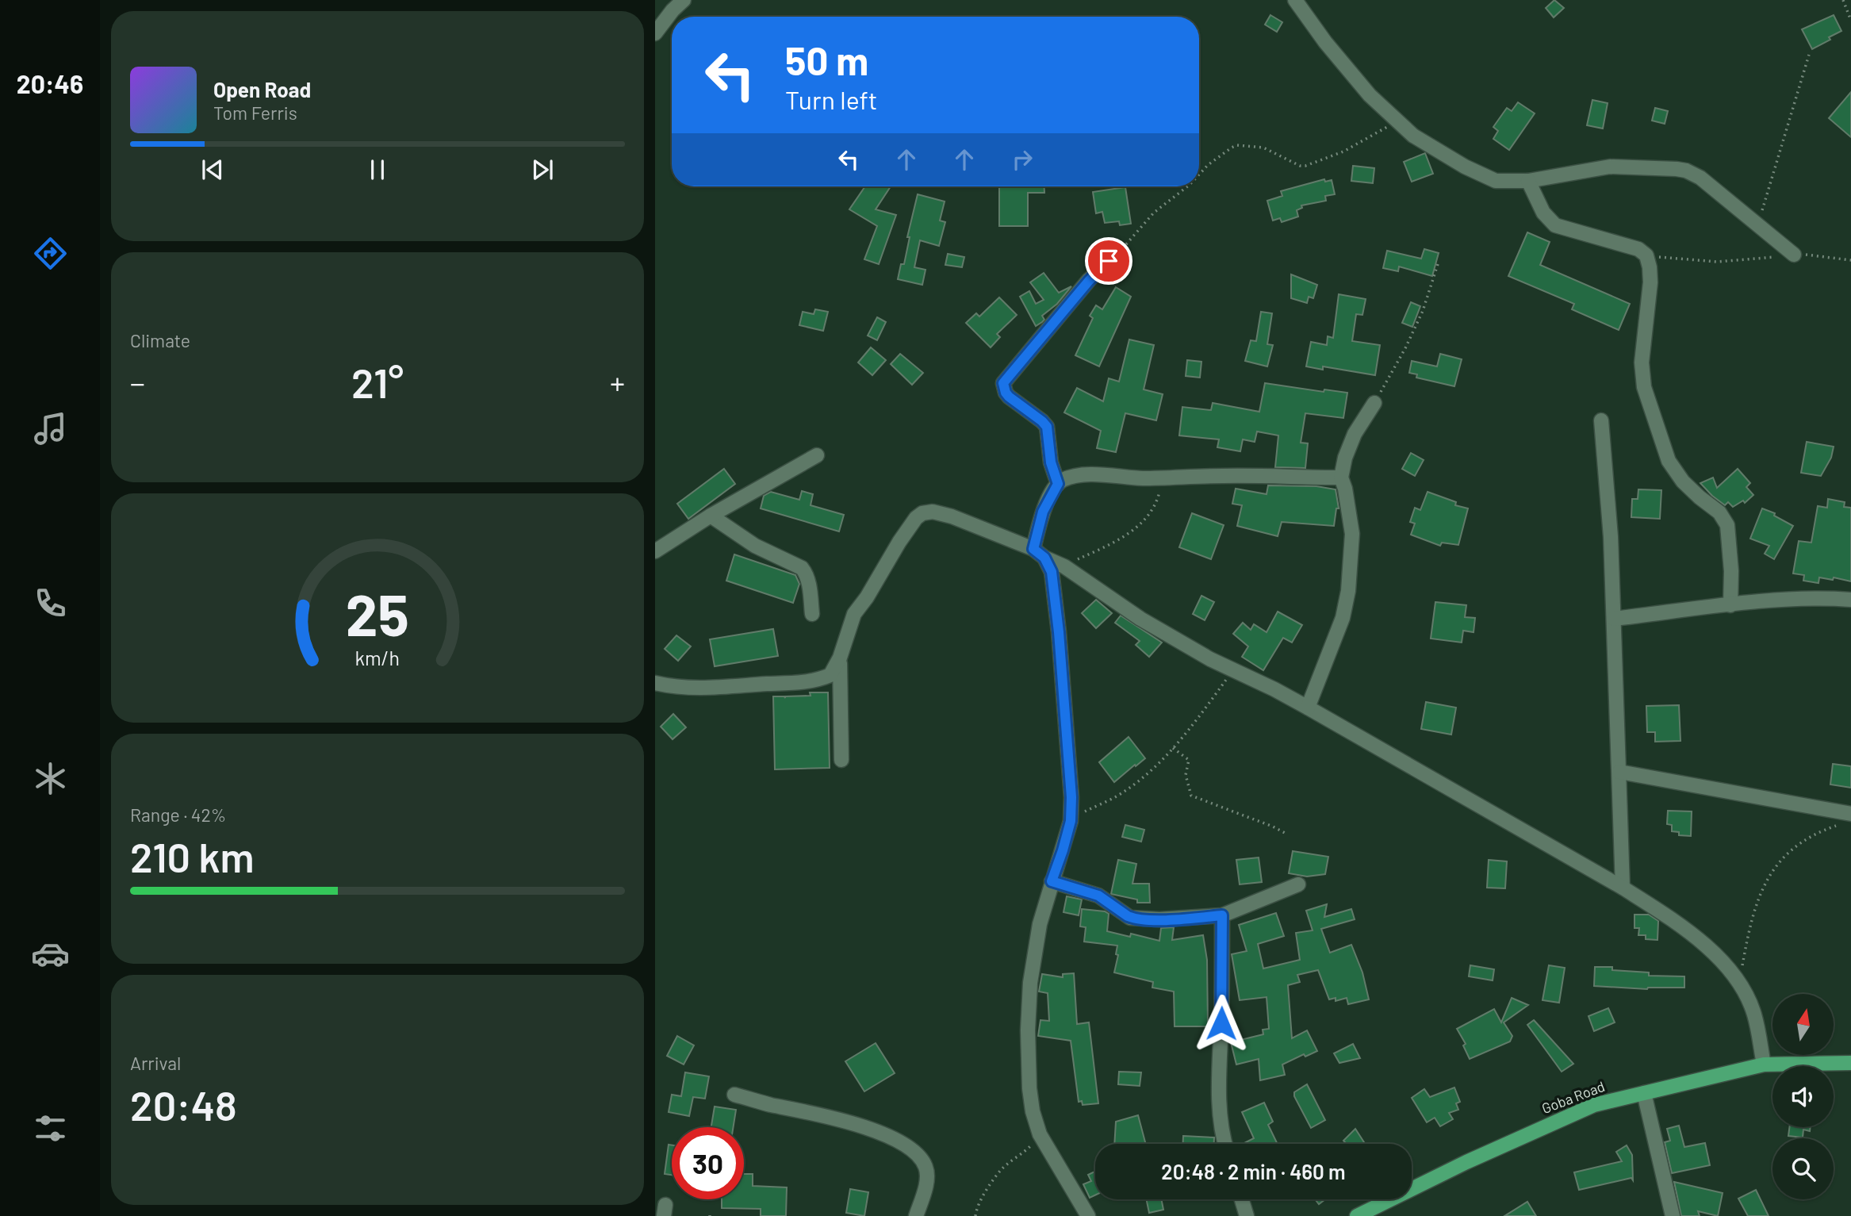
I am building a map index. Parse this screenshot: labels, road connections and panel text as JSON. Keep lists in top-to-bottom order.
{
  "streets": {
    "main road": ["Goba Road"]
  },
  "north": "top",
  "page": {
    "tabs": "20:46",
    "turn": ["50 m", "Turn left"],
    "song": ["Open Road", "Tom Ferris"],
    "tile": [
      "Climate",
      ["Range · 42%", "210 km"],
      ["Arrival", "20:48"]
    ],
    "heat": ["−", "21°", "+"],
    "limit": "30",
    "trip": "20:48 · 2 min · 460 m",
    "gauge": ["25", "km/h"]
  }
}
